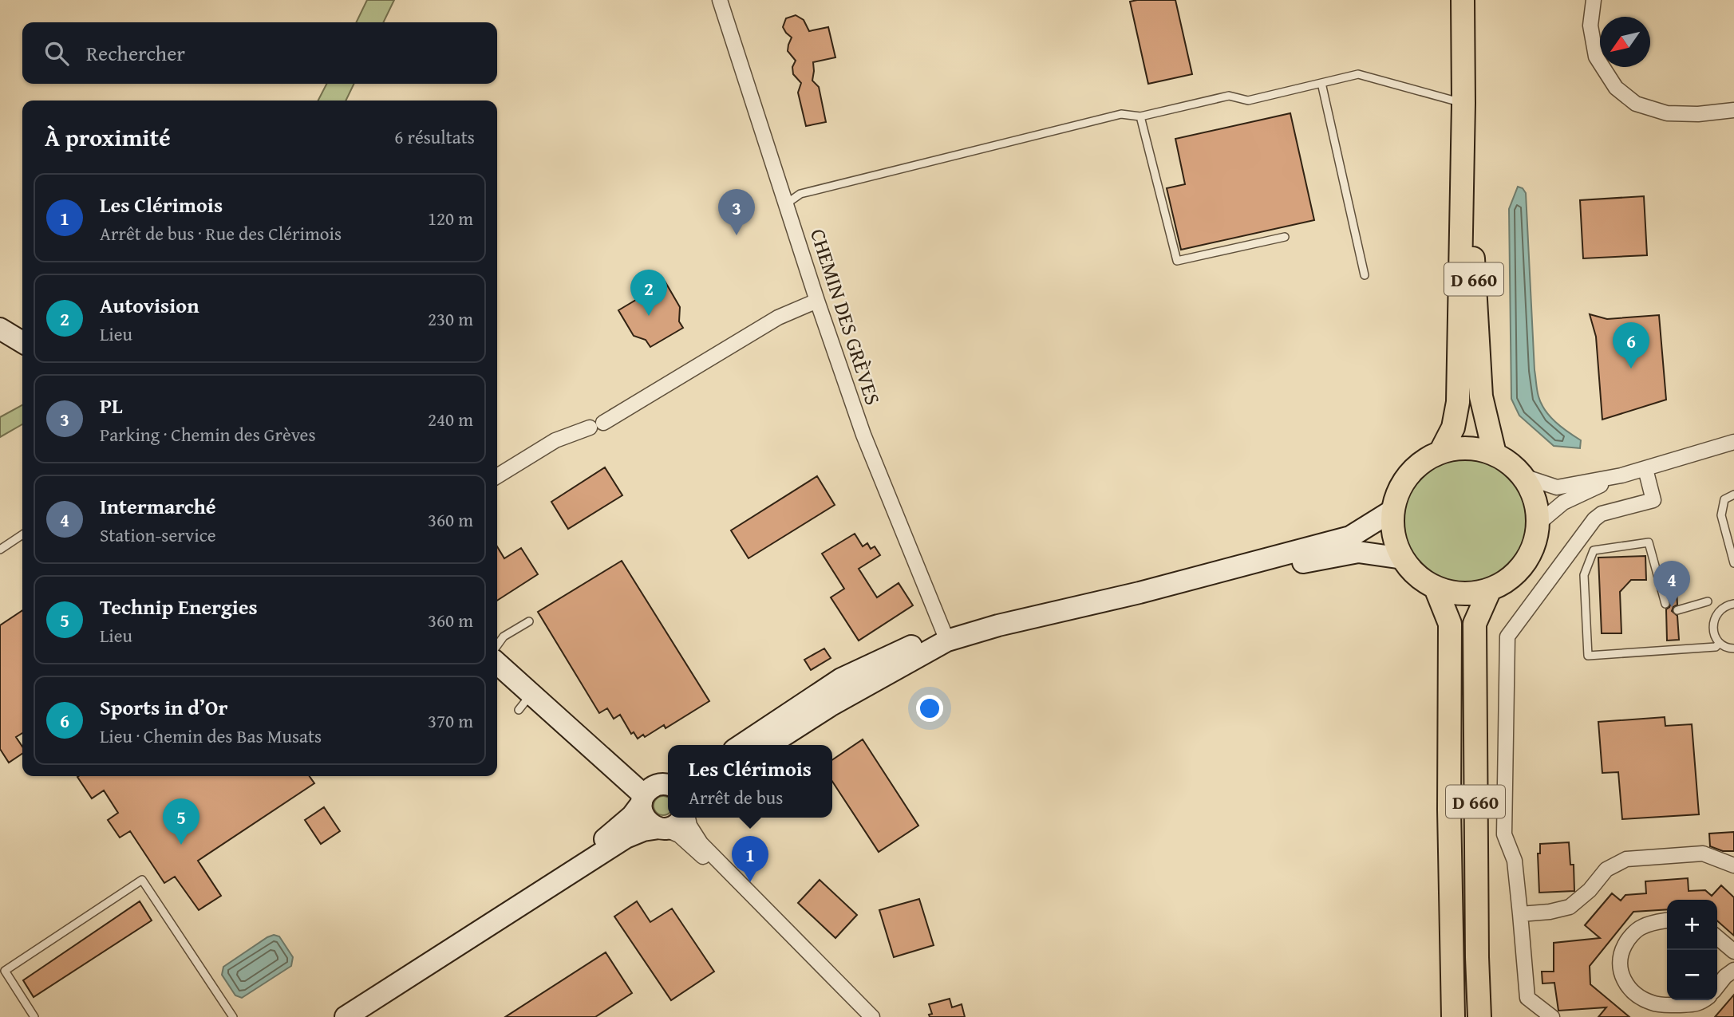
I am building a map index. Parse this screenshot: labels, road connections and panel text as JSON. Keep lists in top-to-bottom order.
{
  "streets": {
    "main road": ["D 660"],
    "street": ["CHEMIN DES GRÈVES"]
  },
  "north": "bottom left",
  "page": {
    "search": "Rechercher",
    "heading": ["À proximité", "6 résultats"],
    "list": [
      {
        "mark": "1",
        "name": "Les Clérimois",
        "note": "Arrêt de bus · Rue des Clérimois",
        "value": "120 m"
      },
      {
        "mark": "2",
        "name": "Autovision",
        "note": "Lieu",
        "value": "230 m"
      },
      {
        "mark": "3",
        "name": "PL",
        "note": "Parking · Chemin des Grèves",
        "value": "240 m"
      },
      {
        "mark": "4",
        "name": "Intermarché",
        "note": "Station-service",
        "value": "360 m"
      },
      {
        "mark": "5",
        "name": "Technip Energies",
        "note": "Lieu",
        "value": "360 m"
      },
      {
        "mark": "6",
        "name": "Sports in d’Or",
        "note": "Lieu · Chemin des Bas Musats",
        "value": "370 m"
      }
    ],
    "pins": [
      "3",
      "2",
      "6",
      "4",
      "5",
      "1"
    ],
    "popup": ["Les Clérimois", "Arrêt de bus"],
    "map_buttons": ["+", "−"]
  }
}
